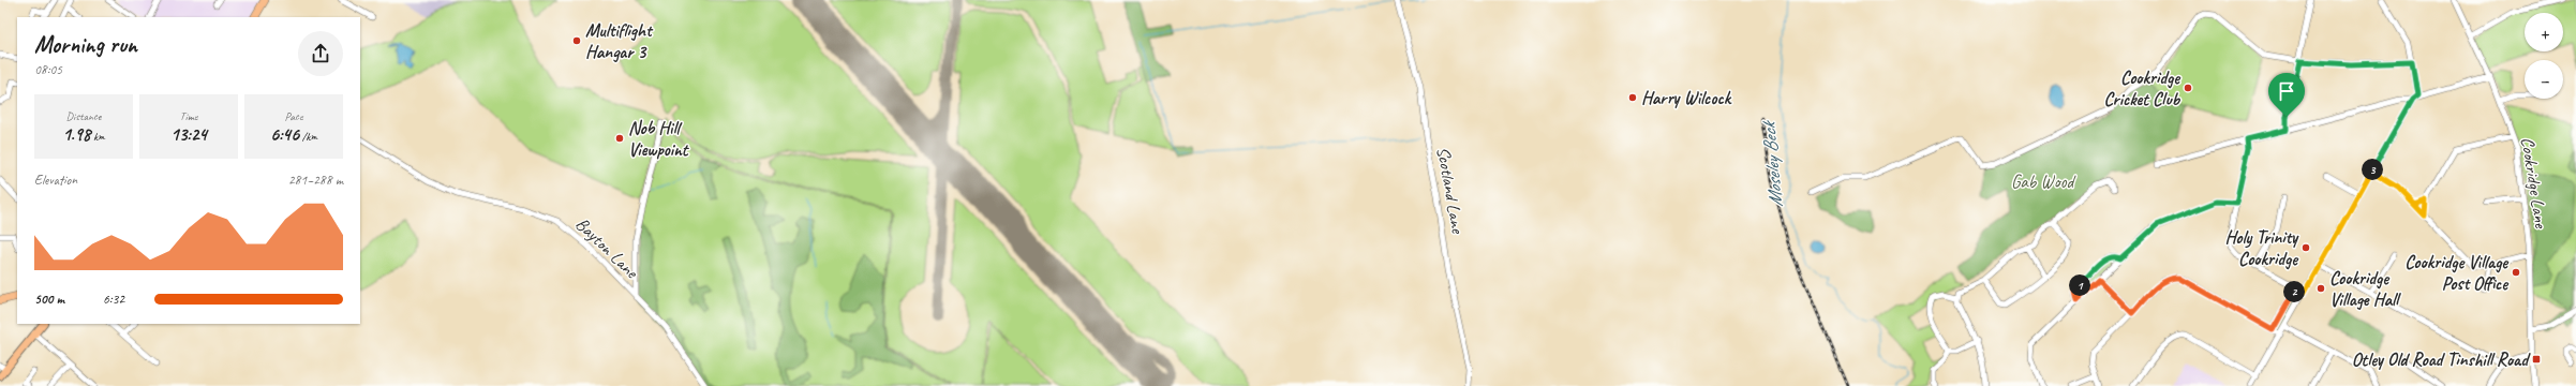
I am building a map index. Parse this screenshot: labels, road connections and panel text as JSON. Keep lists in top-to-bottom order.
{
  "streets": {
    "street": ["Cookridge Lane", "Scotland Lane", "Bayton Lane"]
  },
  "water": ["Moseley Beck"],
  "parks": ["Gab Wood"],
  "places": {
    "other": [
      "Multiflight Hangar 3",
      "Cookridge Cricket Club",
      "Harry Wilcock",
      "Nob Hill Viewpoint",
      "Holy Trinity Cookridge",
      "Cookridge Village Post Office",
      "Cookridge Village Hall"
    ],
    "transit": ["Otley Old Road Tinshill Road"]
  },
  "page": {
    "map_buttons": ["+", "−"],
    "heading": ["Morning run", "08:05"],
    "stats": [
      ["Distance", "1.98 km"],
      ["Time", "13:24"],
      ["Pace", "6:46 /km"]
    ],
    "pins": ["3", "1", "2"],
    "chart": ["Elevation", "281–288 m"],
    "list": [
      {
        "name": "500 m",
        "note": "6:32"
      }
    ]
  }
}
